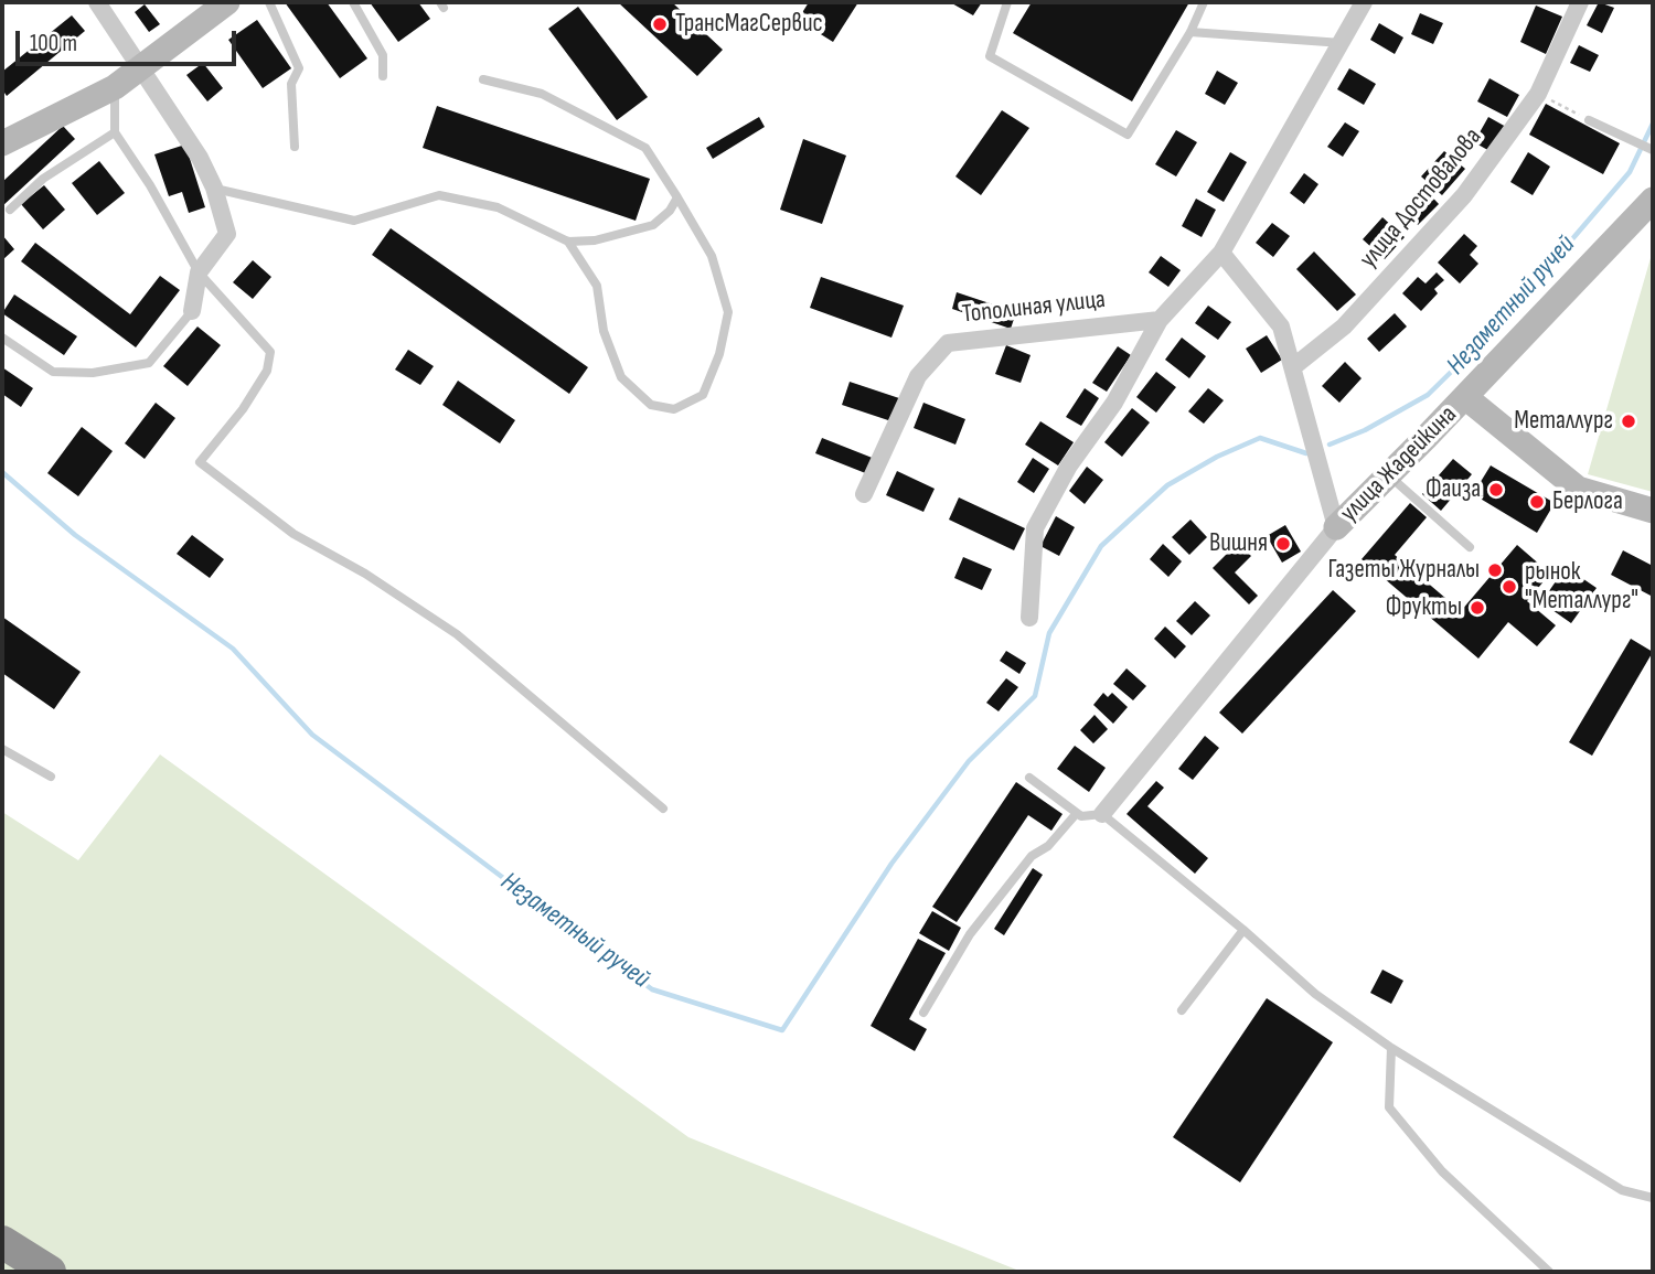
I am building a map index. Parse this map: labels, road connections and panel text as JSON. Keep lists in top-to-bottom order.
{
  "streets": {
    "street": ["улица Достовалова", "Тополиная улица", "улица Жадейкина"]
  },
  "water": ["Незаметный ручей"],
  "places": [
    "ТрансМагСервис",
    "Металлург",
    "Фаиза",
    "Берлога",
    "Вишня",
    "Газеты Журналы",
    "рынок \"Металлург\"",
    "Фрукты"
  ],
  "scale_bar": "100 m"
}
